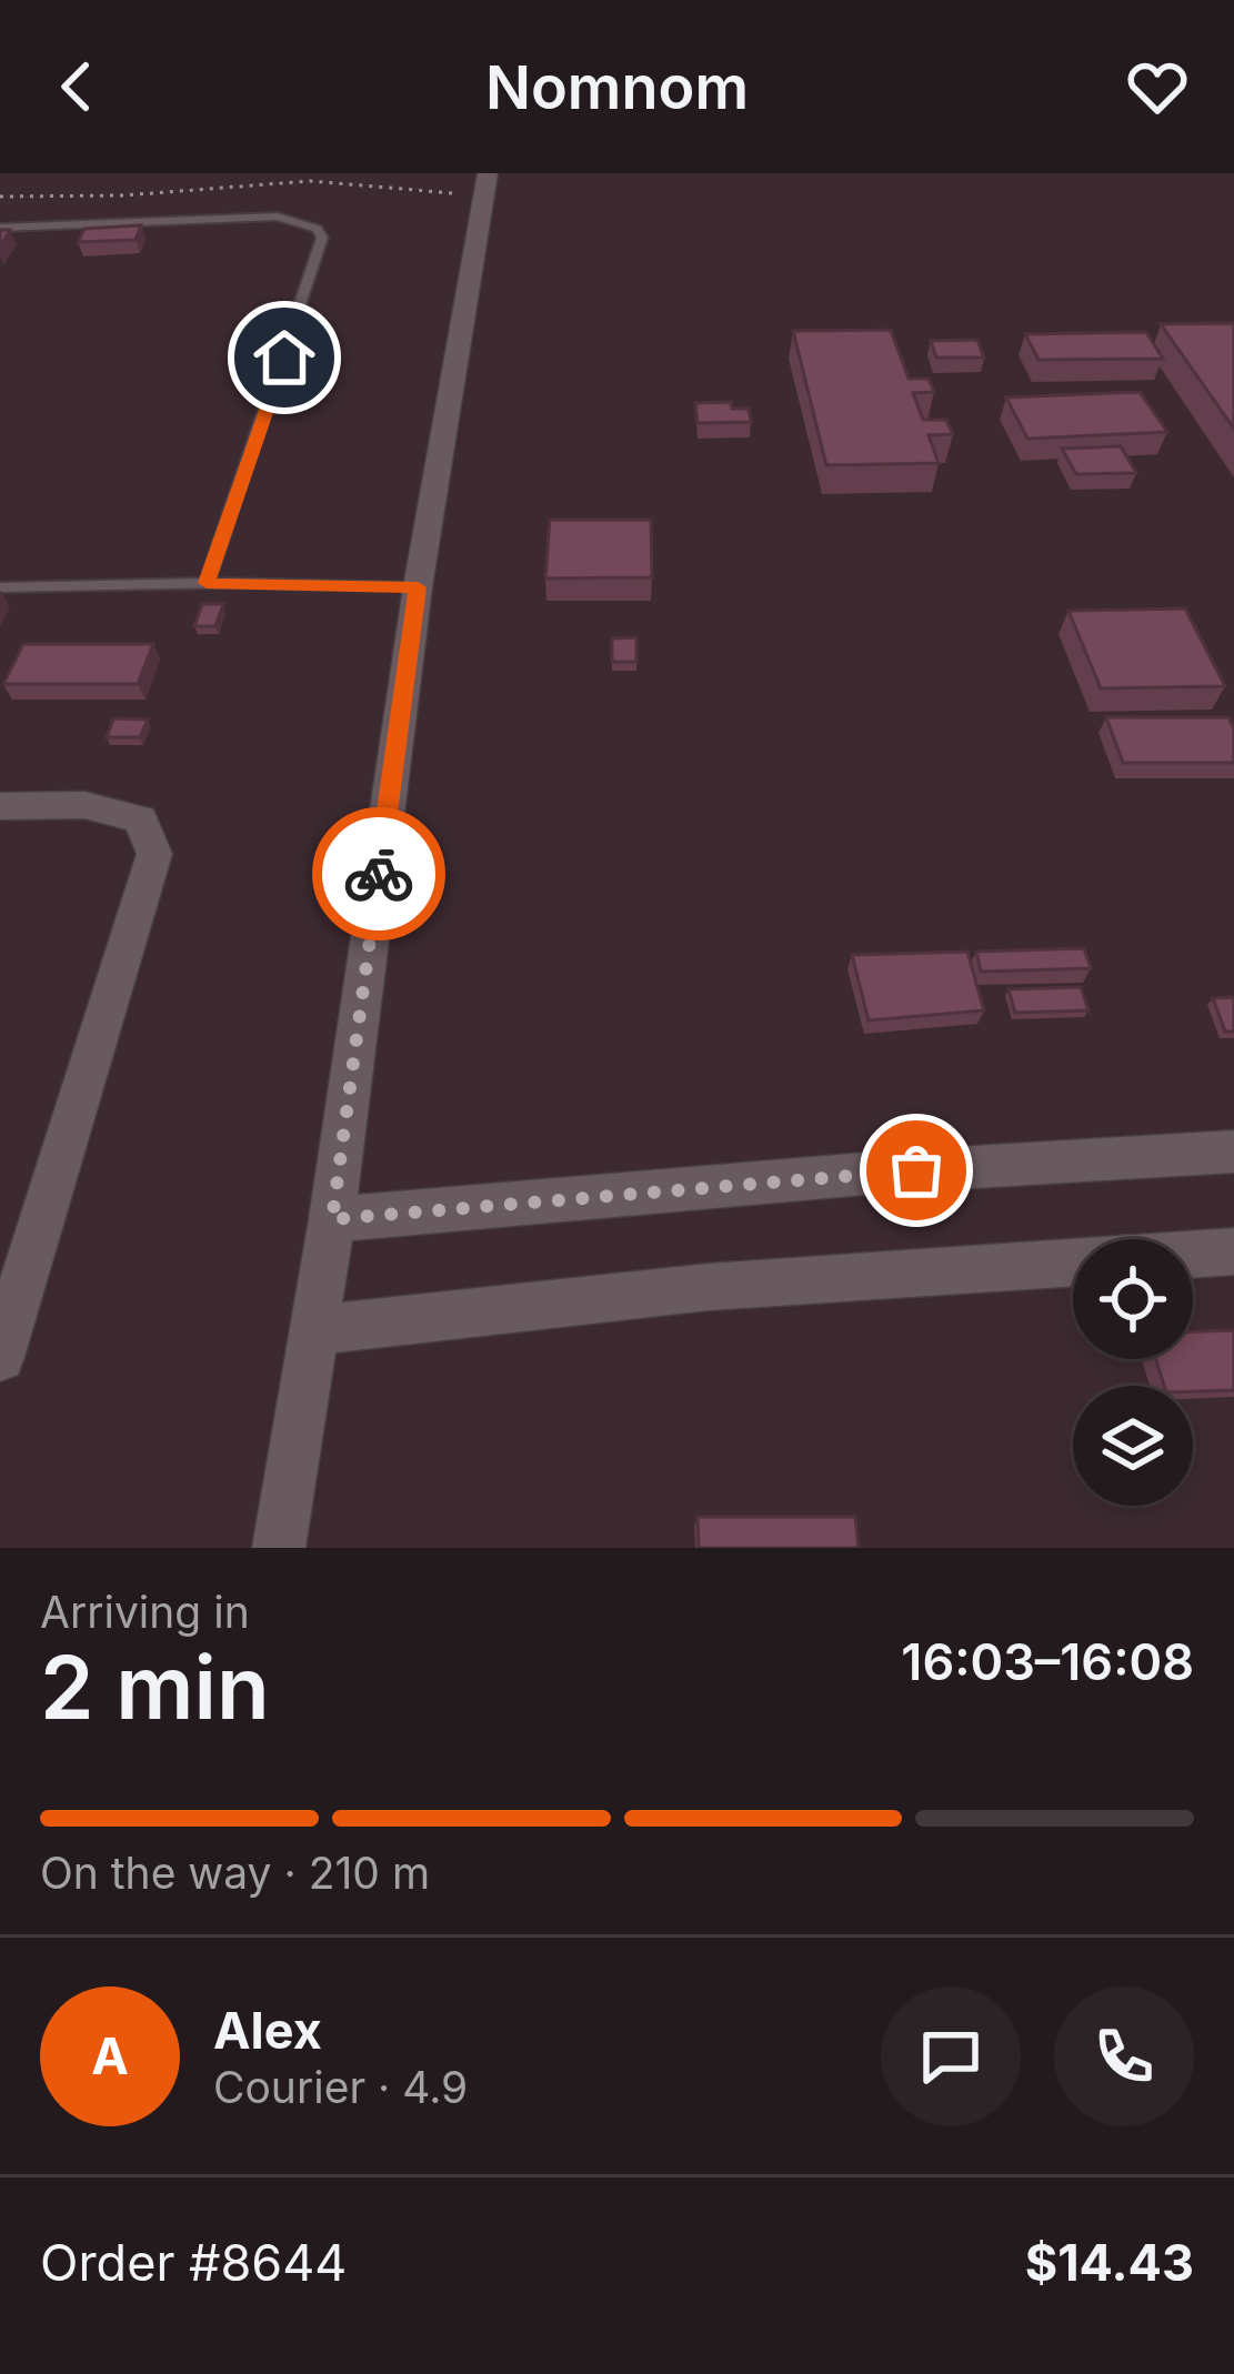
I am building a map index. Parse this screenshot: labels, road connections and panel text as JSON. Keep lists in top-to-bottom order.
{
  "page": {
    "header": "Nomnom",
    "heading": ["2 min", "Arriving in", "16:03–16:08"],
    "panel": [
      "Alex",
      "Courier · 4.9",
      "Order #8644",
      "$14.43"
    ],
    "bar": "On the way · 210 m",
    "round": "A"
  }
}
